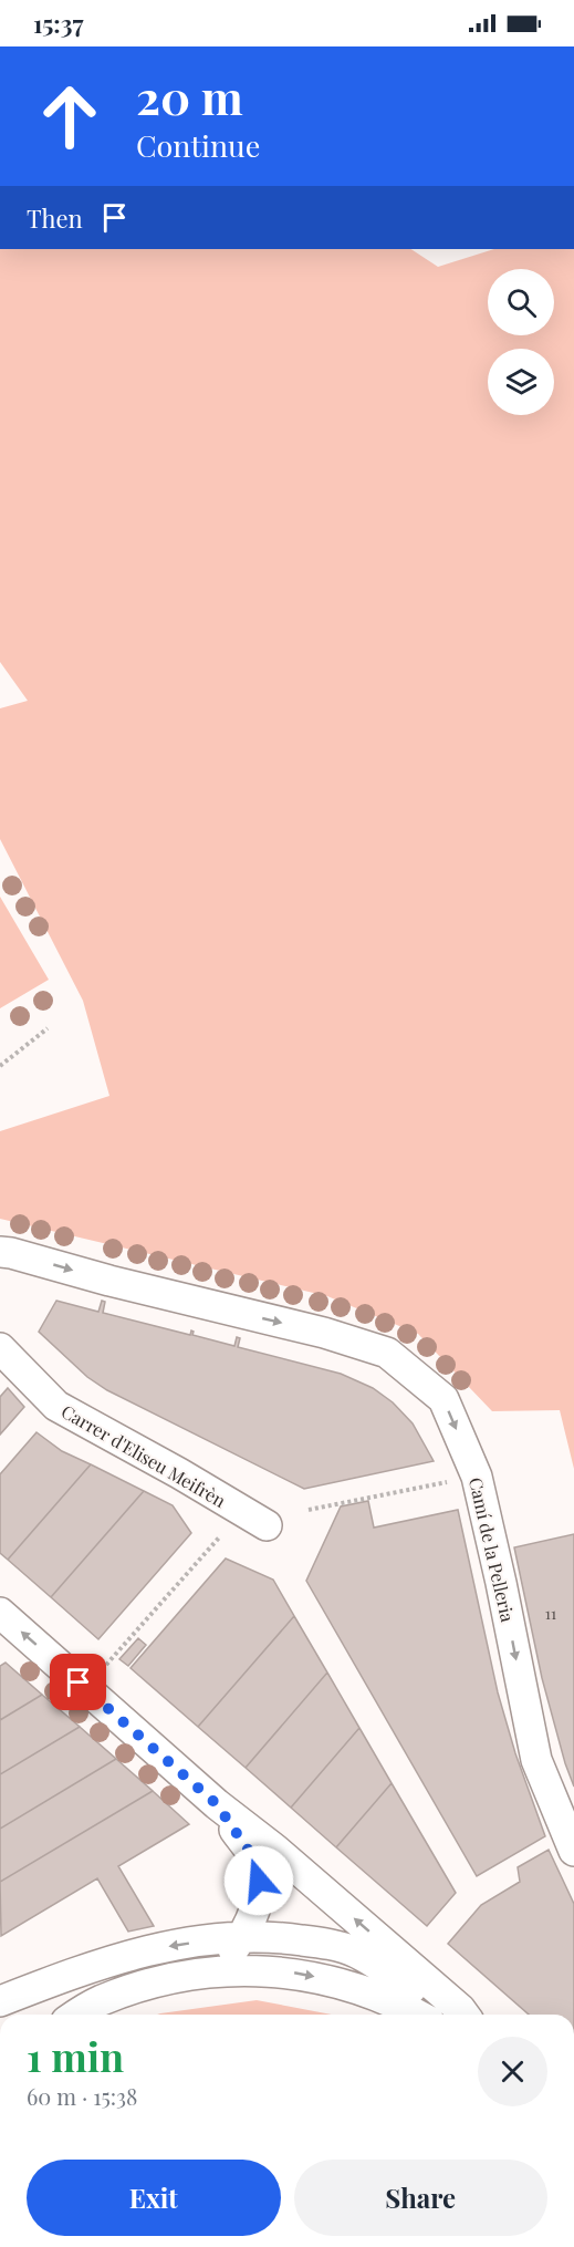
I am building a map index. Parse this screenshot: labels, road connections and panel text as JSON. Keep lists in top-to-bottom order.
{
  "streets": {
    "street": ["Carrer d'Eliseu Meifrèn", "Camí de la Pelleria"]
  },
  "one_way": ["Camí de la Pelleria"],
  "house_numbers": ["11"],
  "page": {
    "status": "15:37",
    "turn": ["20 m", "Continue"],
    "then": "Then",
    "heading": ["1 min", "60 m · 15:38"],
    "buttons": ["Exit", "Share"]
  }
}
